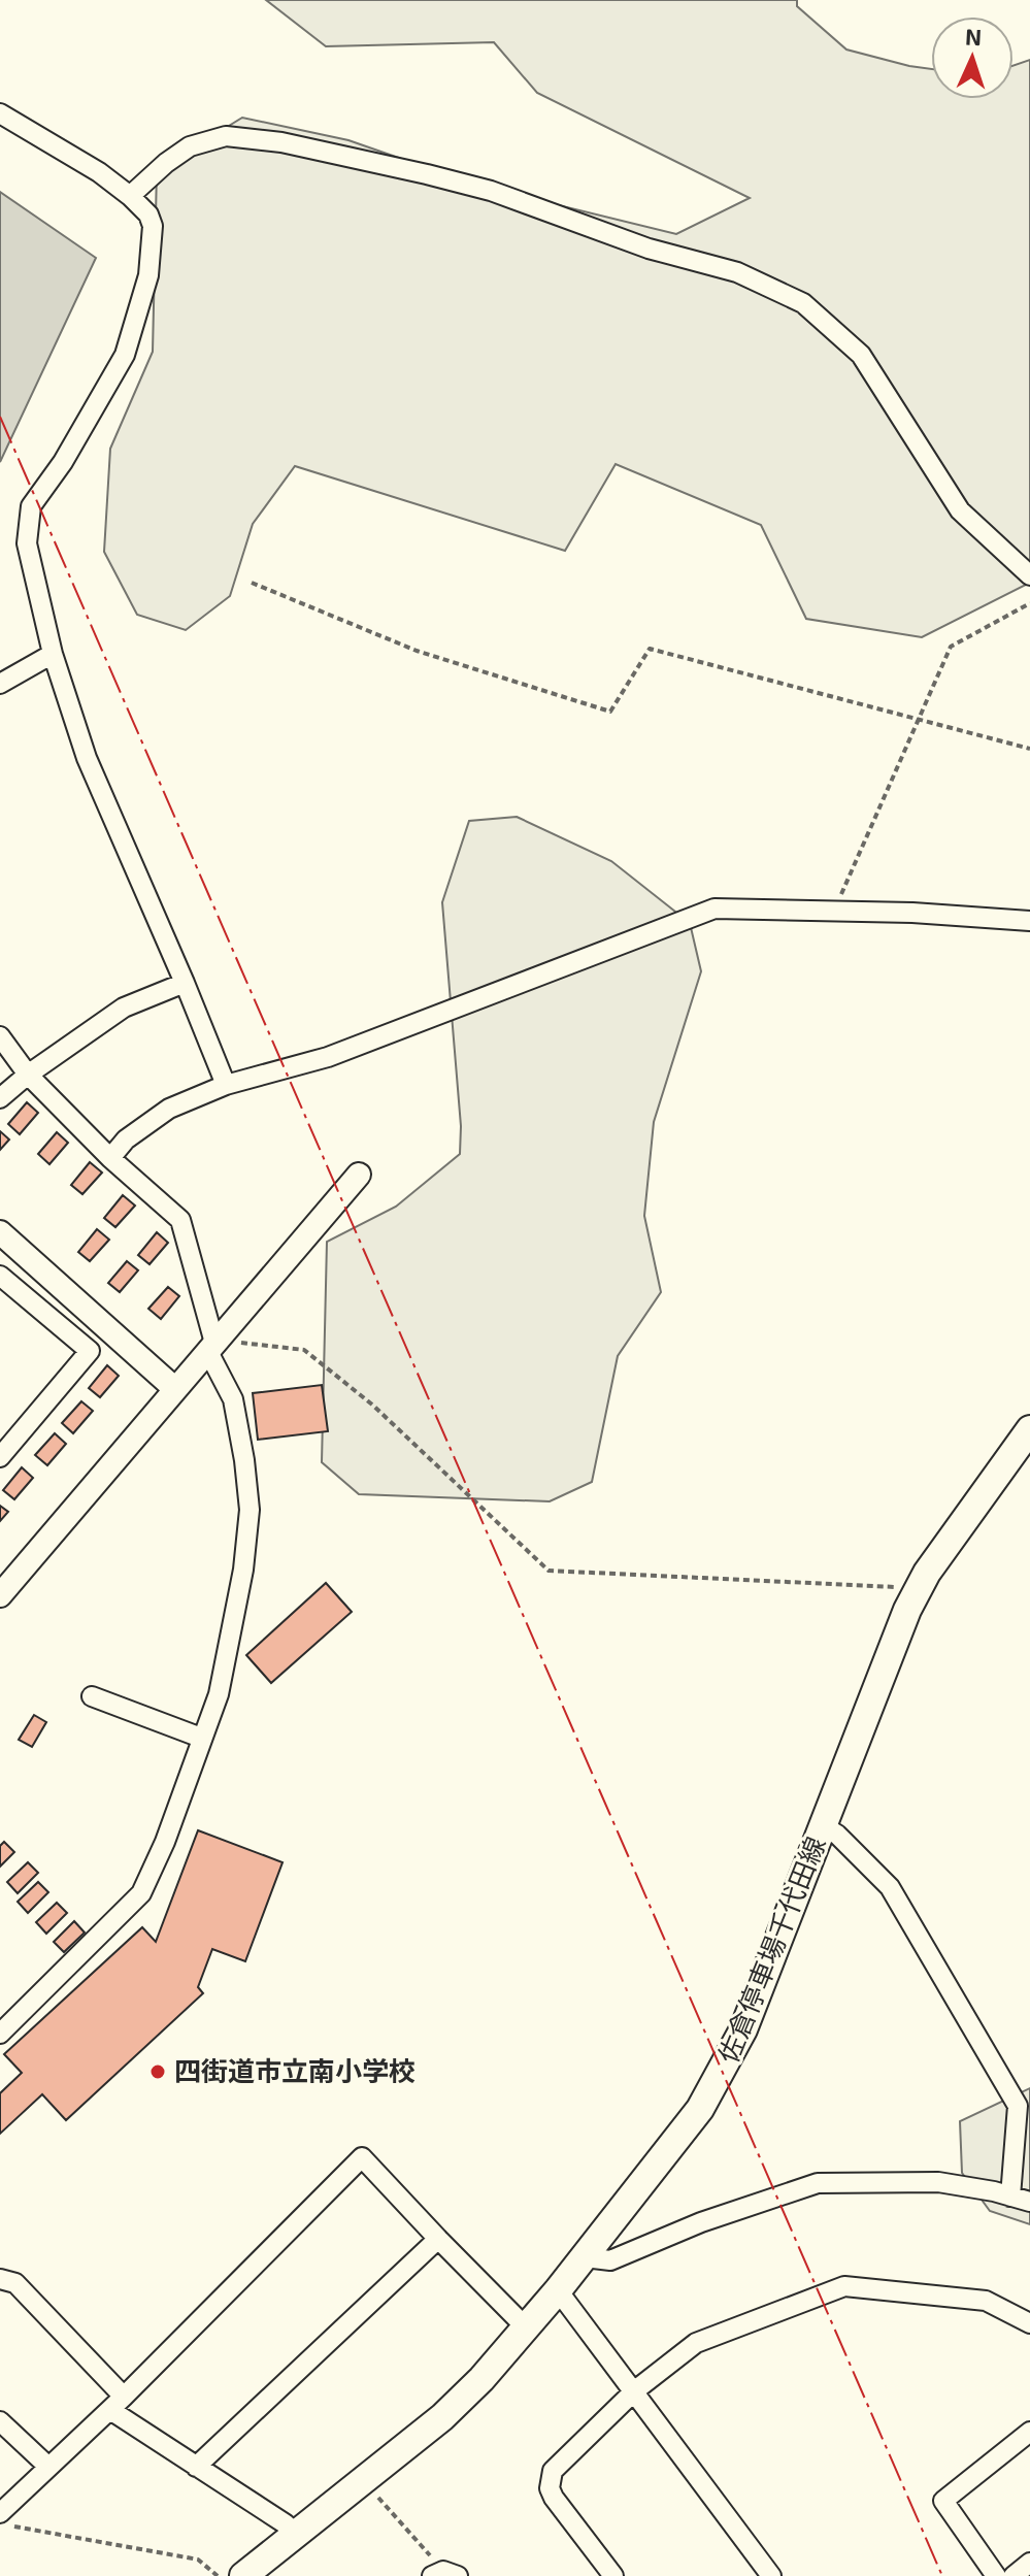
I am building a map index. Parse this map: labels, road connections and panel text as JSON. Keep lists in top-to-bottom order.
{
  "streets": {
    "main road": ["佐倉停車場千代田線"]
  },
  "places": ["四街道市立南小学校"],
  "north": "top"
}
